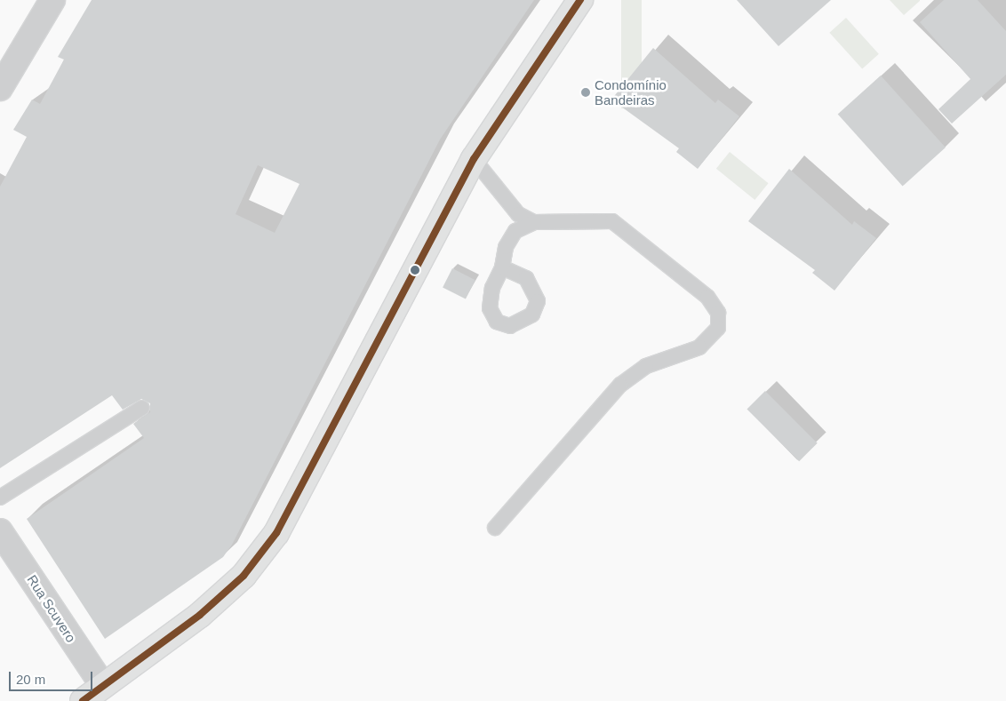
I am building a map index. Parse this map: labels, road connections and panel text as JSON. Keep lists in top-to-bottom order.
{
  "streets": {
    "street": ["Rua Scuvero"]
  },
  "places": ["Condomínio Bandeiras"],
  "scale_bar": "20 m"
}
